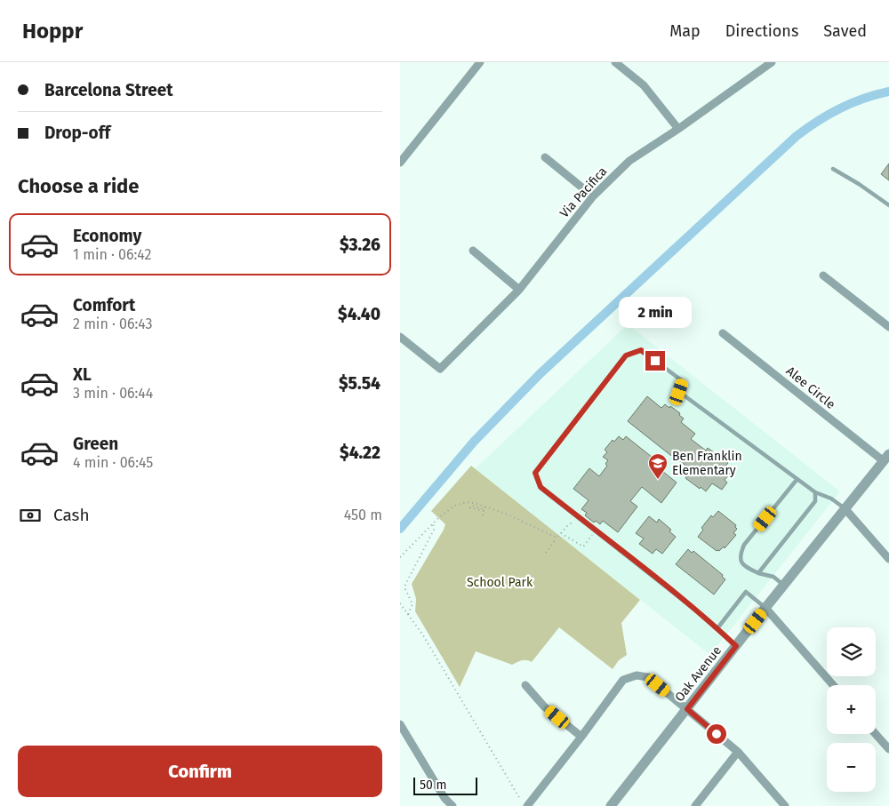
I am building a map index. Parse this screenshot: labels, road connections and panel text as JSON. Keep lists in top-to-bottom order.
{
  "streets": {
    "street": ["Via Pacifica", "Alee Circle", "Oak Avenue"]
  },
  "crossings": [
    ["Alee Circle", "Oak Avenue"]
  ],
  "parks": ["School Park"],
  "places": {
    "school or university": ["Ben Franklin Elementary"]
  },
  "scale_bar": "50 m",
  "page": {
    "header": "Hoppr",
    "nav": ["Map", "Directions", "Saved"],
    "banner": ["Barcelona Street", "Drop-off"],
    "heading": "Choose a ride",
    "list": [
      {
        "name": "Economy",
        "note": "1 min · 06:42",
        "value": "$3.26"
      },
      {
        "name": "Comfort",
        "note": "2 min · 06:43",
        "value": "$4.40"
      },
      {
        "name": "XL",
        "note": "3 min · 06:44",
        "value": "$5.54"
      },
      {
        "name": "Green",
        "note": "4 min · 06:45",
        "value": "$4.22"
      }
    ],
    "bubble": "2 min",
    "pay": ["Cash", "450 m"],
    "map_buttons": ["+", "−"],
    "buttons": "Confirm",
    "scale": "50 m"
  }
}
